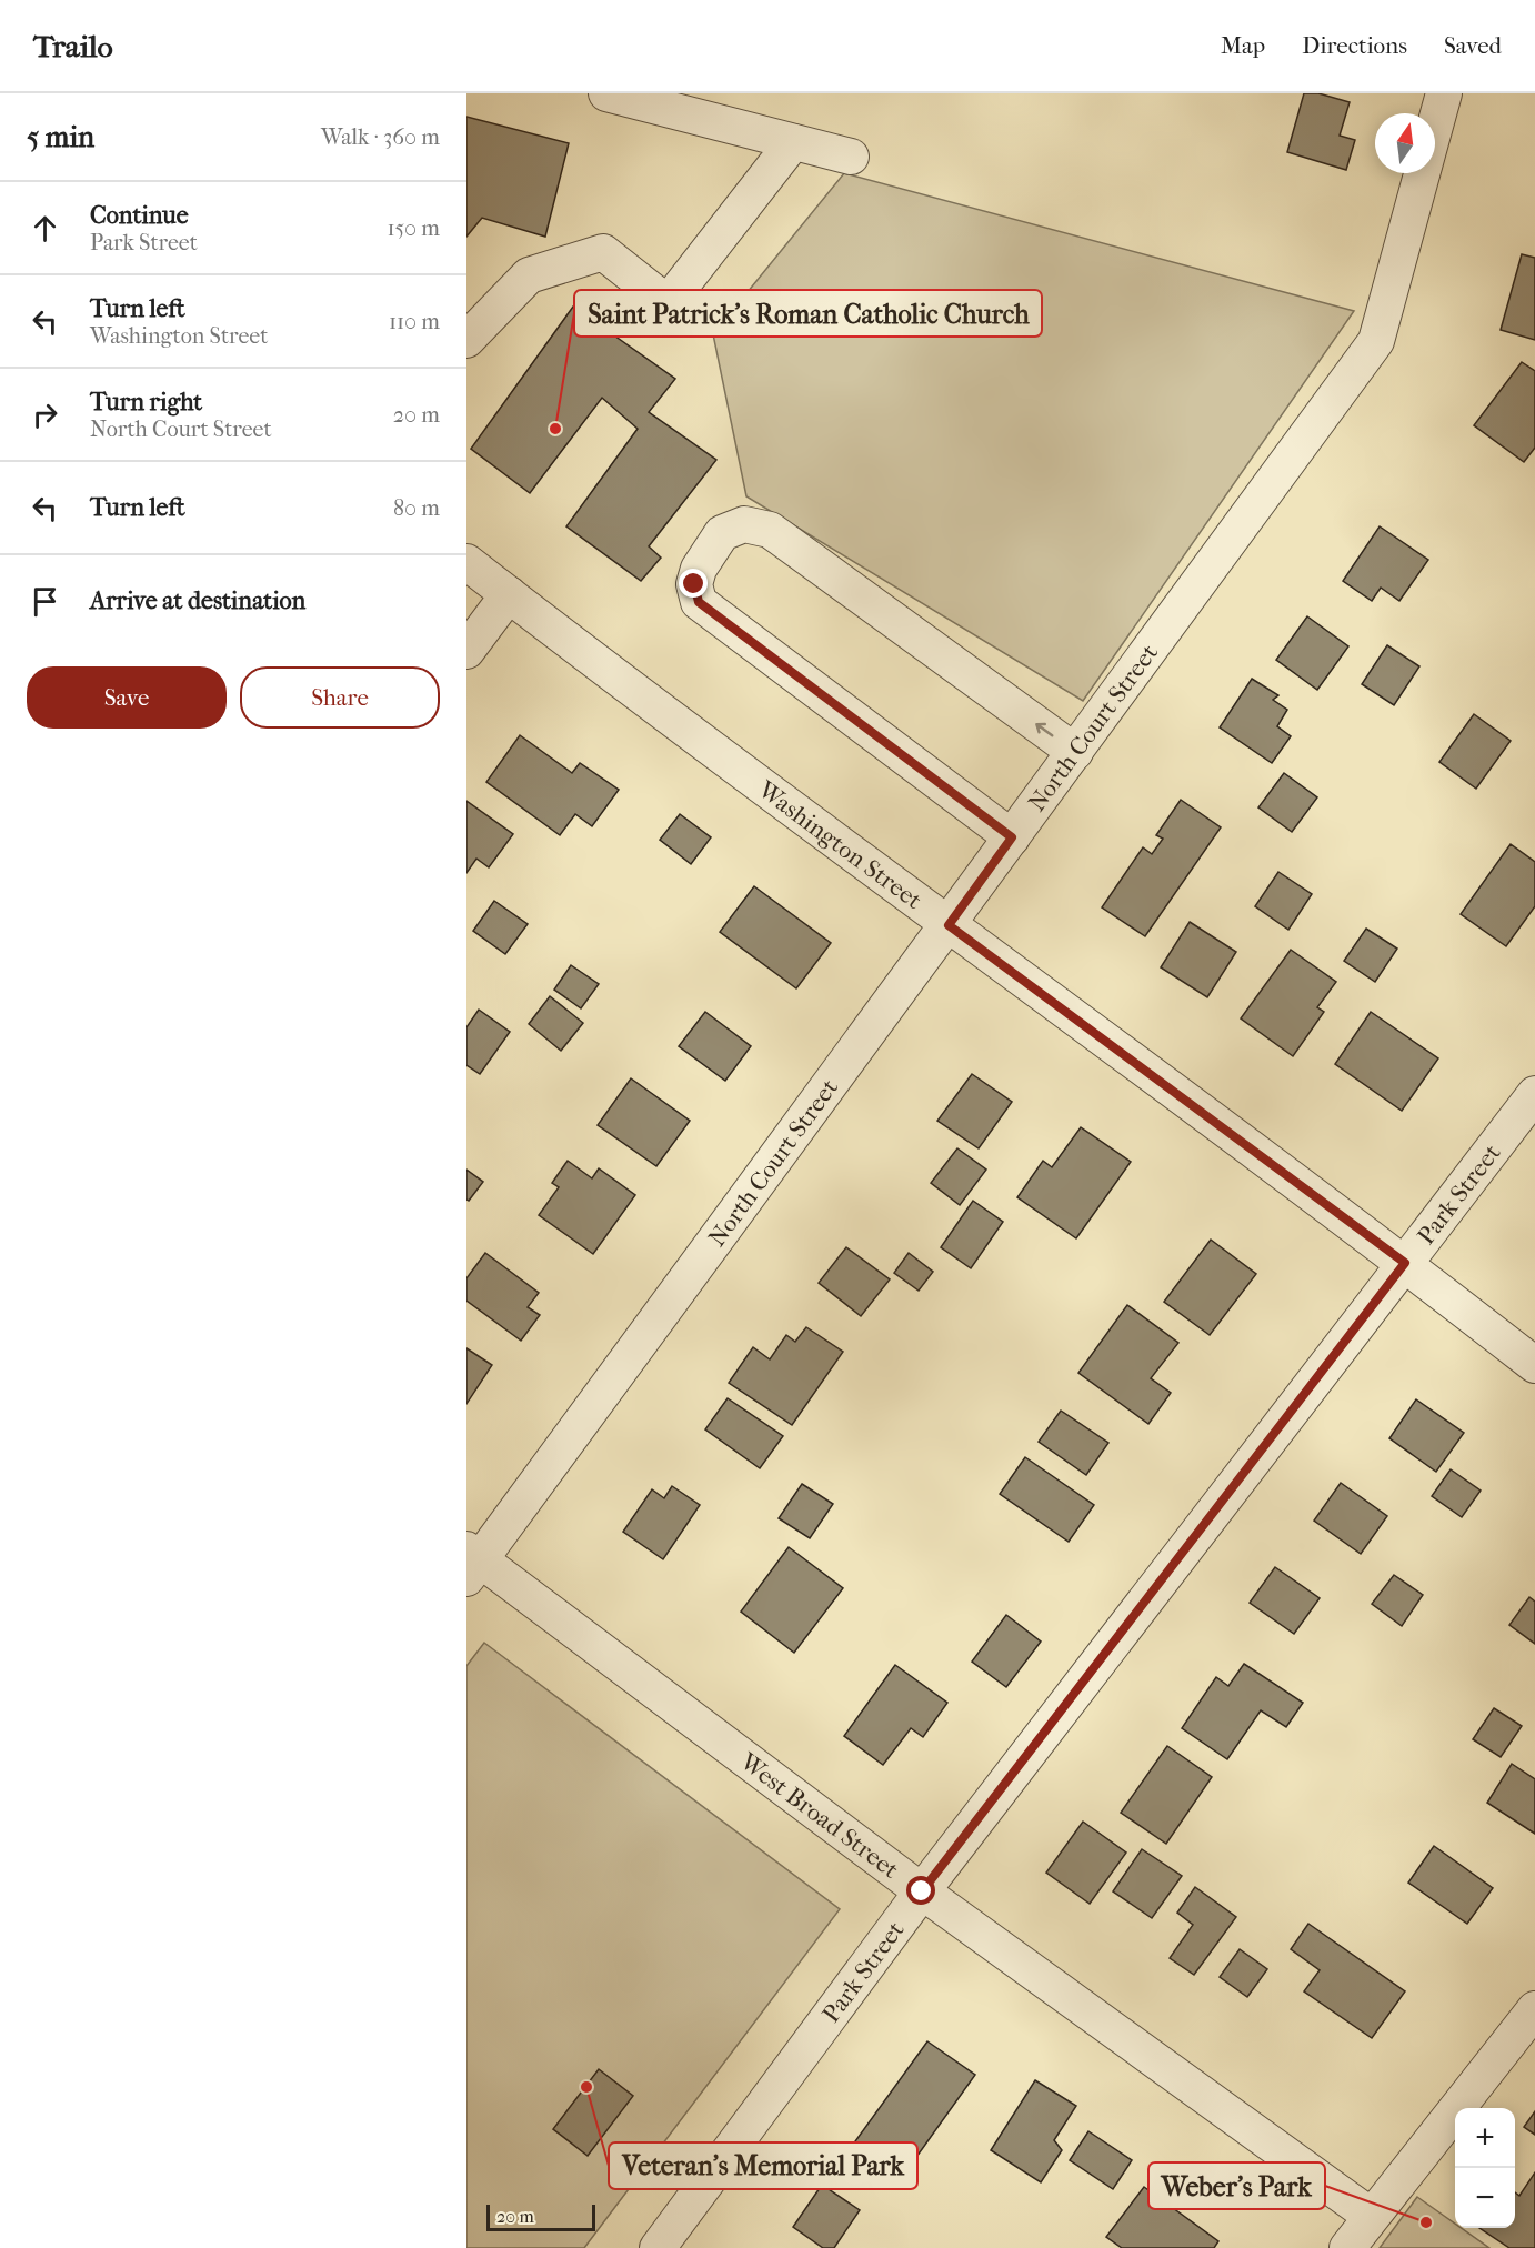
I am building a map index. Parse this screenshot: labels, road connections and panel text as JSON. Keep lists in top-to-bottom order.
{
  "streets": {
    "street": [
      "North Court Street",
      "Washington Street",
      "Park Street",
      "West Broad Street"
    ]
  },
  "crossings": [
    ["North Court Street", "Washington Street"],
    ["North Court Street", "West Broad Street"],
    ["Washington Street", "Park Street"],
    ["Park Street", "West Broad Street"]
  ],
  "places": ["Saint Patrick's Roman Catholic Church", "Veteran's Memorial Park", "Weber's Park"],
  "scale_bar": "20 m",
  "north": "top",
  "page": {
    "header": "Trailo",
    "nav": ["Map", "Directions", "Saved"],
    "heading": ["5 min", "Walk · 360 m"],
    "list": [
      ["Continue", "Park Street", "150 m"],
      ["Turn left", "Washington Street", "110 m"],
      ["Turn right", "North Court Street", "20 m"],
      ["Turn left", "80 m"],
      "Arrive at destination"
    ],
    "buttons": ["Save", "Share"],
    "map_buttons": ["+", "−"],
    "scale": "20 m"
  }
}
